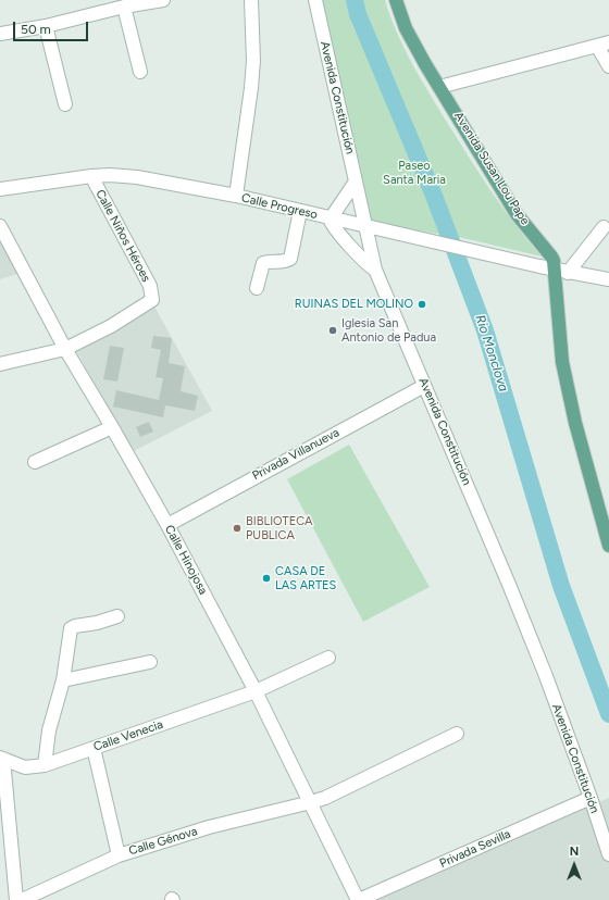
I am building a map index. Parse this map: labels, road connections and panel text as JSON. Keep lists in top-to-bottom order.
{
  "streets": {
    "main road": ["Avenida Susan Lou Pape"],
    "street": [
      "Avenida Constitución",
      "Calle Progreso",
      "Calle Niños Héroes",
      "Privada Villanueva",
      "Calle Hinojosa",
      "Calle Venecia",
      "Calle Génova",
      "Privada Sevilla"
    ]
  },
  "crossings": [
    ["Avenida Constitución", "Calle Progreso"],
    ["Avenida Constitución", "Privada Villanueva"],
    ["Avenida Constitución", "Privada Sevilla"],
    ["Avenida Susan Lou Pape", "Calle Progreso"],
    ["Calle Progreso", "Calle Niños Héroes"],
    ["Calle Niños Héroes", "Calle Hinojosa"],
    ["Privada Villanueva", "Calle Hinojosa"],
    ["Calle Hinojosa", "Calle Venecia"],
    ["Calle Hinojosa", "Calle Génova"],
    ["Calle Hinojosa", "Privada Sevilla"]
  ],
  "water": ["Rio Monclova"],
  "parks": ["Paseo Santa Maria"],
  "places": [
    "RUINAS DEL MOLINO",
    "Iglesia San Antonio de Padua",
    "BIBLIOTECA PUBLICA",
    "CASA DE LAS ARTES"
  ],
  "scale_bar": "50 m",
  "north": "top"
}
